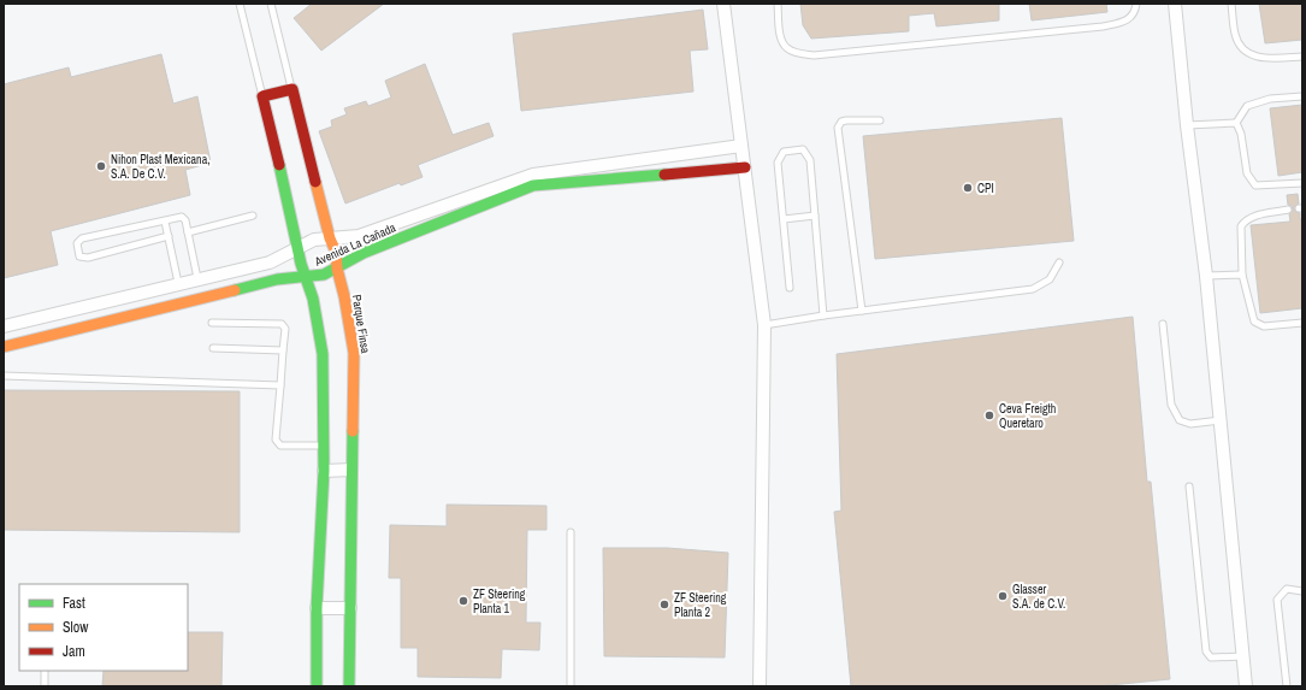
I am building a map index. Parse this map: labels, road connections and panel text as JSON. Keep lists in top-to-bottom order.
{
  "streets": {
    "street": ["Avenida La Cañada", "Parque Finsa"]
  },
  "crossings": [
    ["Avenida La Cañada", "Parque Finsa"]
  ],
  "places": [
    "Nihon Plast Mexicana, S.A. De C.V.",
    "CPI",
    "Ceva Freigth Queretaro",
    "Glasser S.A. de C.V.",
    "ZF Steering Planta 1",
    "ZF Steering Planta 2"
  ],
  "legend": ["Fast", "Slow", "Jam"]
}
